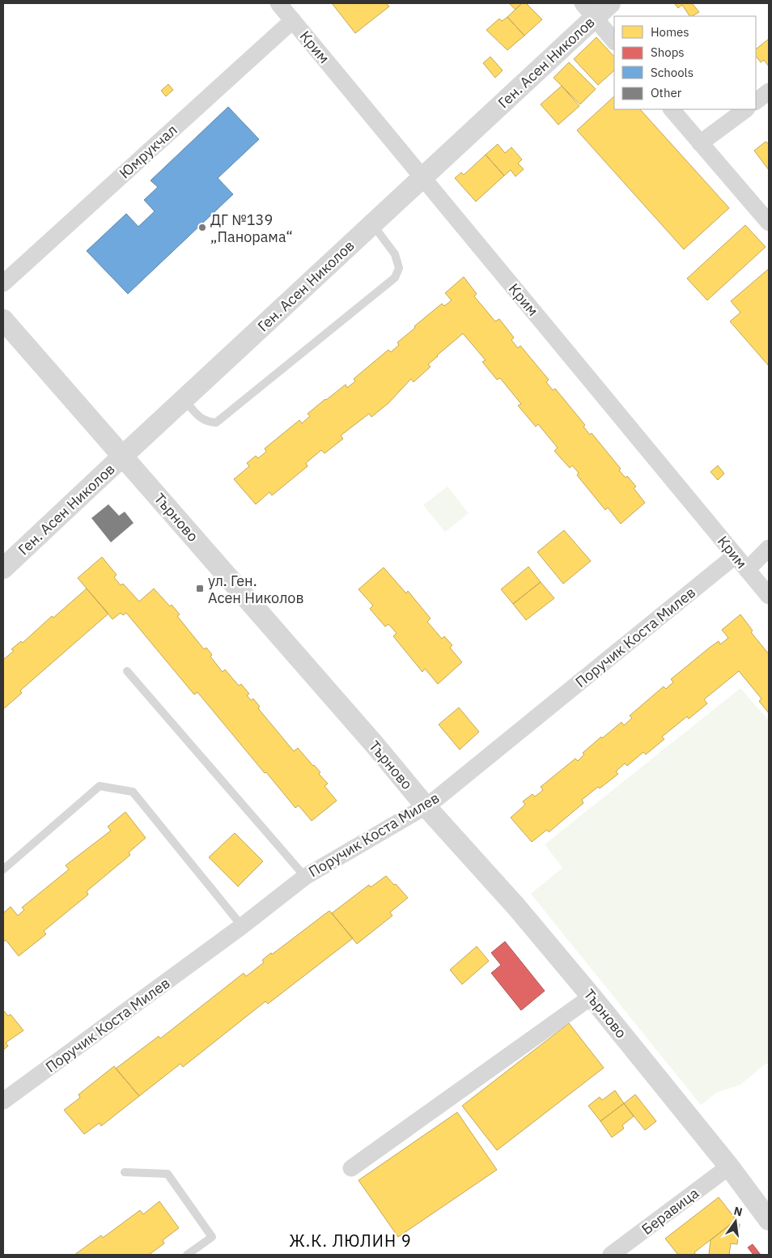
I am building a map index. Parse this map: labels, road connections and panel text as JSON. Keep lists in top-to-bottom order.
{
  "streets": {
    "street": [
      "Крим",
      "Ген. Асен Николов",
      "Юмрукчал",
      "Търново",
      "Поручик Коста Милев",
      "Беравица"
    ]
  },
  "crossings": [
    ["Крим", "Ген. Асен Николов"],
    ["Крим", "Юмрукчал"],
    ["Крим", "Поручик Коста Милев"],
    ["Ген. Асен Николов", "Търново"],
    ["Търново", "Поручик Коста Милев"],
    ["Търново", "Беравица"]
  ],
  "districts": ["Ж.К. ЛЮЛИН 9"],
  "places": {
    "other": ["ДГ №139 „Панорама“"],
    "transit": ["ул. Ген. Асен Николов"]
  },
  "legend": [
    "Homes",
    "Shops",
    "Schools",
    "Other"
  ],
  "north": "top"
}
